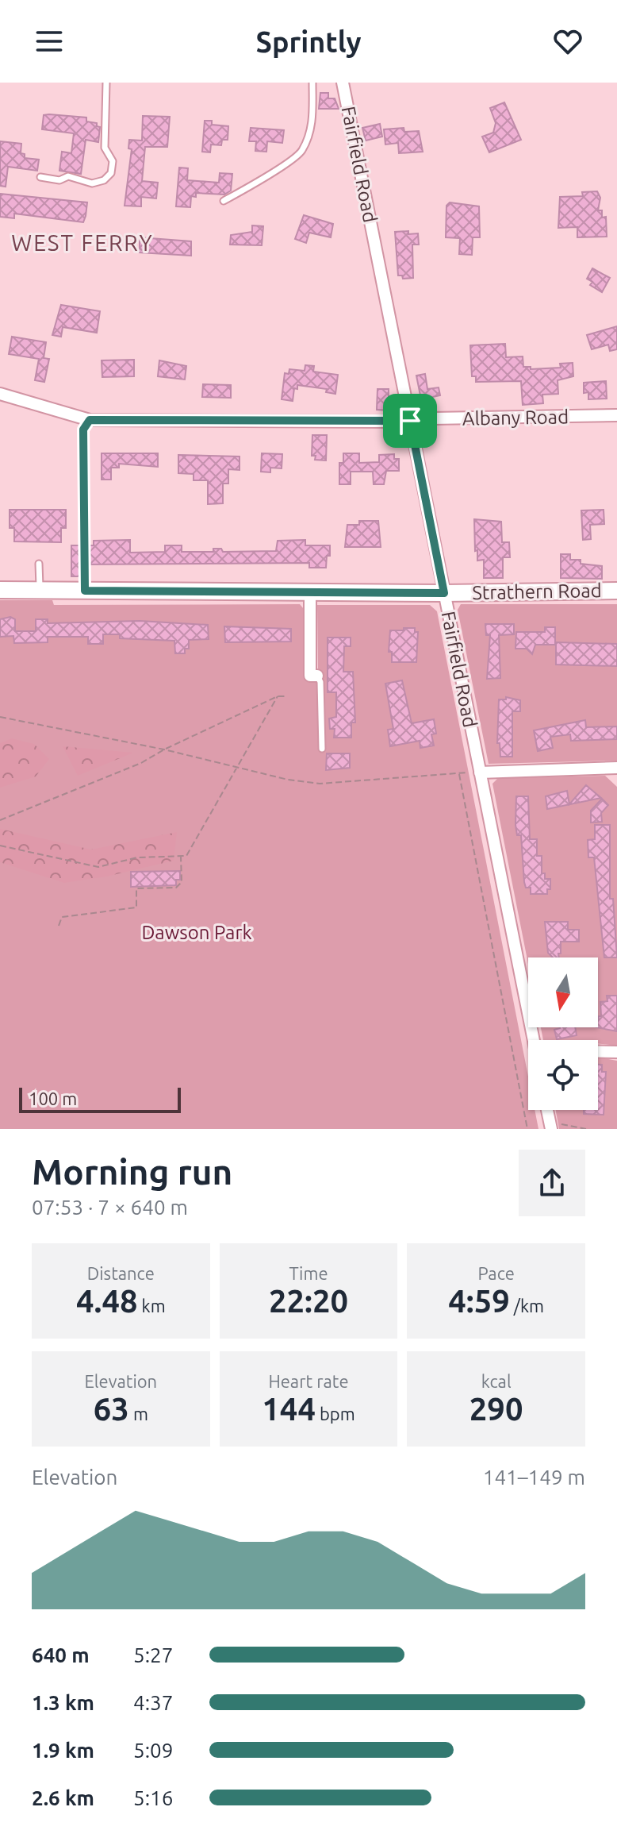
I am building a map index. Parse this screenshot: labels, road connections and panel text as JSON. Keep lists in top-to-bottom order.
{
  "streets": {
    "street": ["Fairfield Road", "Albany Road", "Strathern Road"]
  },
  "crossings": [
    ["Fairfield Road", "Albany Road"],
    ["Fairfield Road", "Strathern Road"]
  ],
  "districts": ["WEST FERRY"],
  "parks": ["Dawson Park"],
  "scale_bar": "100 m",
  "north": "bottom",
  "page": {
    "header": "Sprintly",
    "scale": "100 m",
    "heading": ["Morning run", "07:53 · 7 × 640 m"],
    "stats": [
      ["Distance", "4.48 km"],
      ["Time", "22:20"],
      ["Pace", "4:59 /km"],
      ["Elevation", "63 m"],
      ["Heart rate", "144 bpm"],
      ["kcal", "290"]
    ],
    "chart": ["Elevation", "141–149 m"],
    "list": [
      {
        "name": "640 m",
        "note": "5:27"
      },
      {
        "name": "1.3 km",
        "note": "4:37"
      },
      {
        "name": "1.9 km",
        "note": "5:09"
      },
      {
        "name": "2.6 km",
        "note": "5:16"
      }
    ]
  }
}
